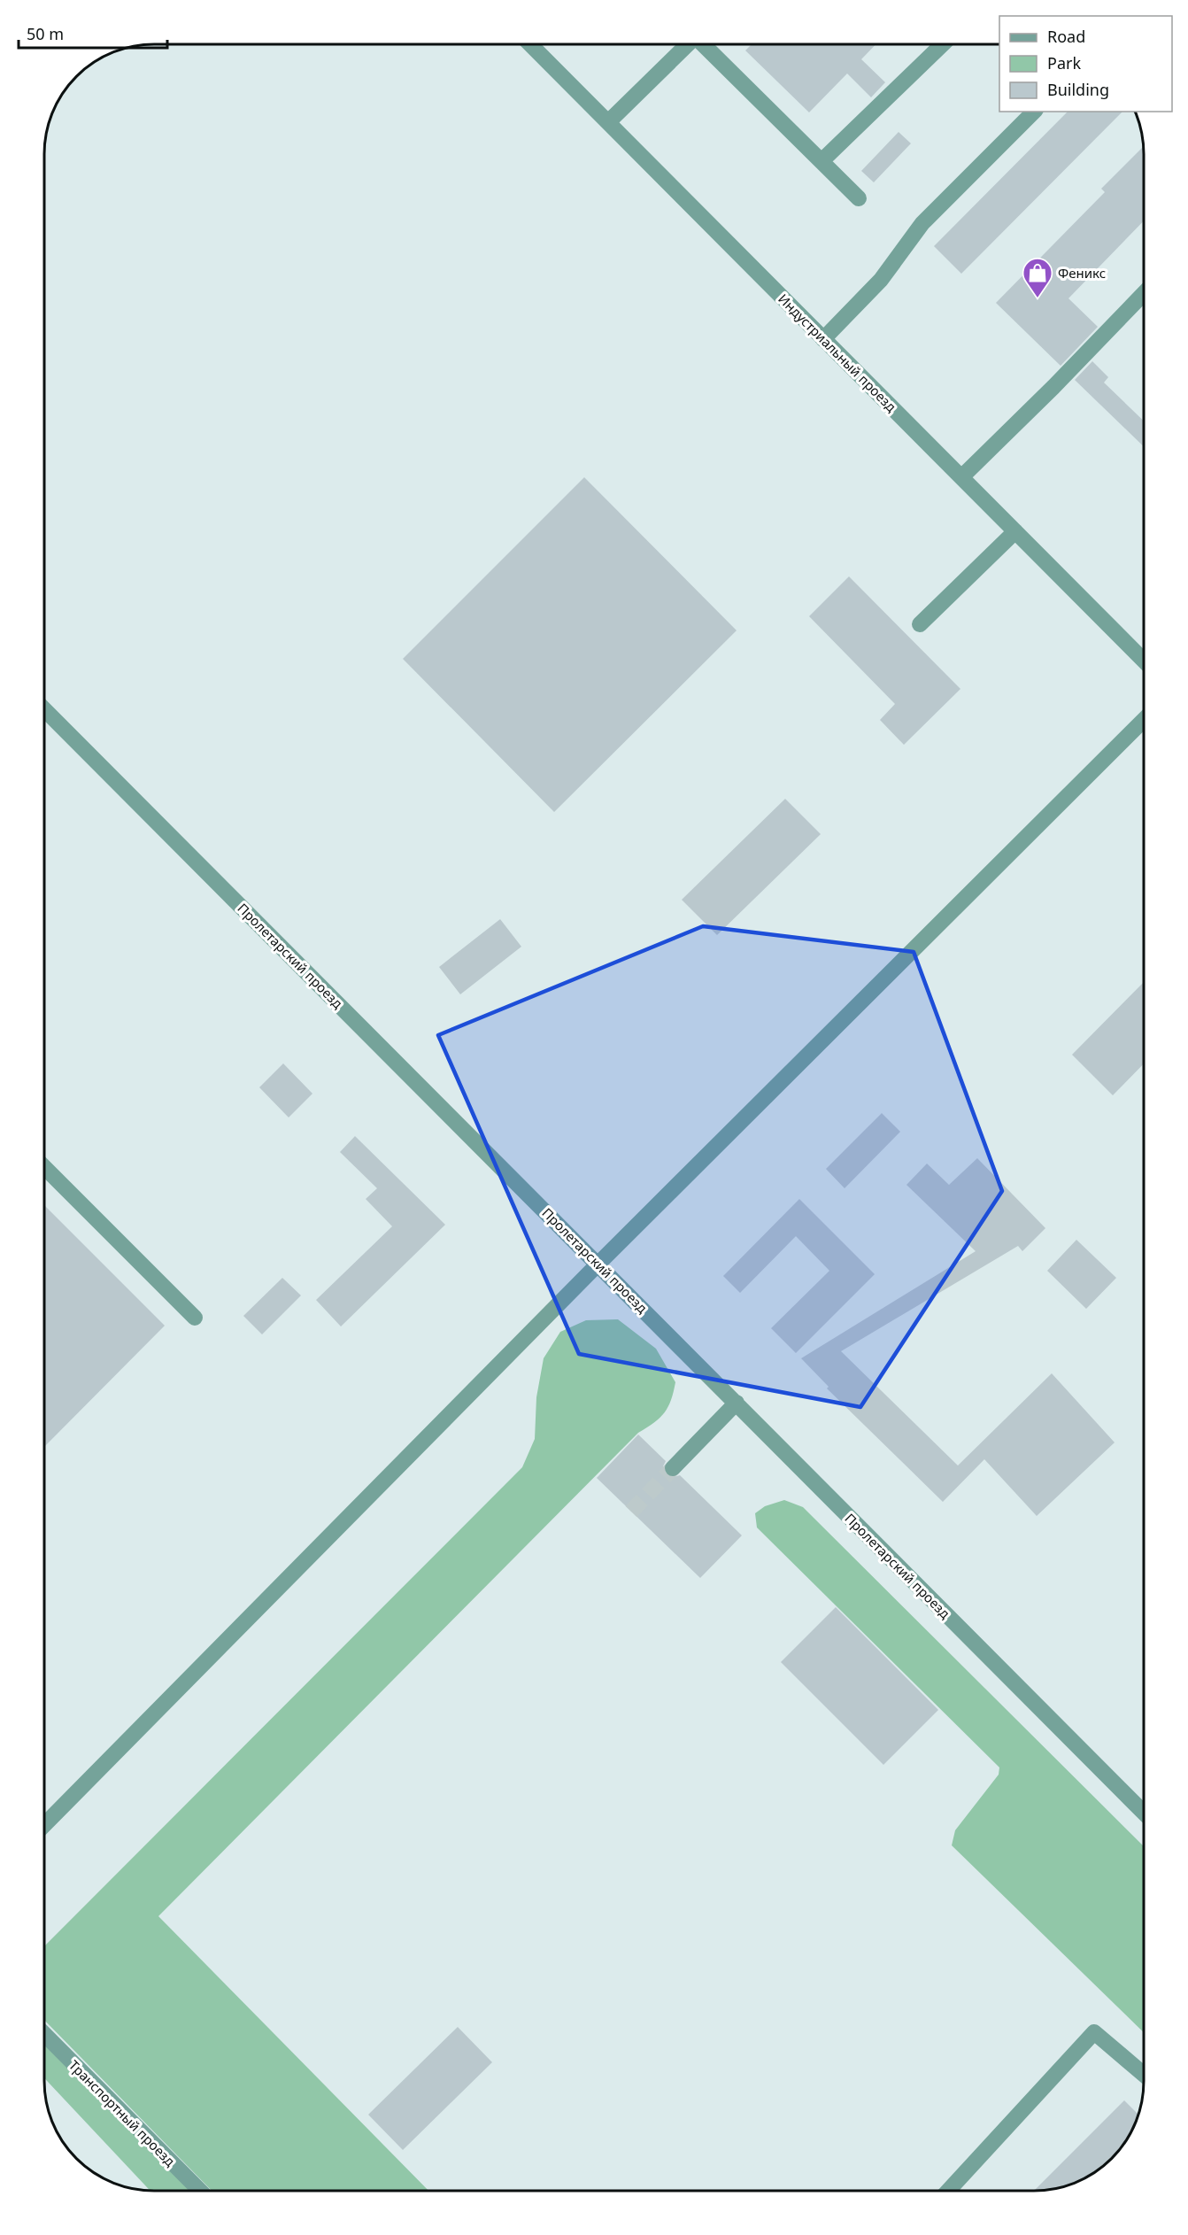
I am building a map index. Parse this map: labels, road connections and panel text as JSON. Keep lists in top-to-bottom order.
{
  "streets": {
    "street": ["Индустриальный проезд", "Пролетарский проезд", "Транспортный проезд"]
  },
  "places": {
    "shop": ["Феникс"]
  },
  "legend": ["Road", "Park", "Building"],
  "scale_bar": "50 m"
}
